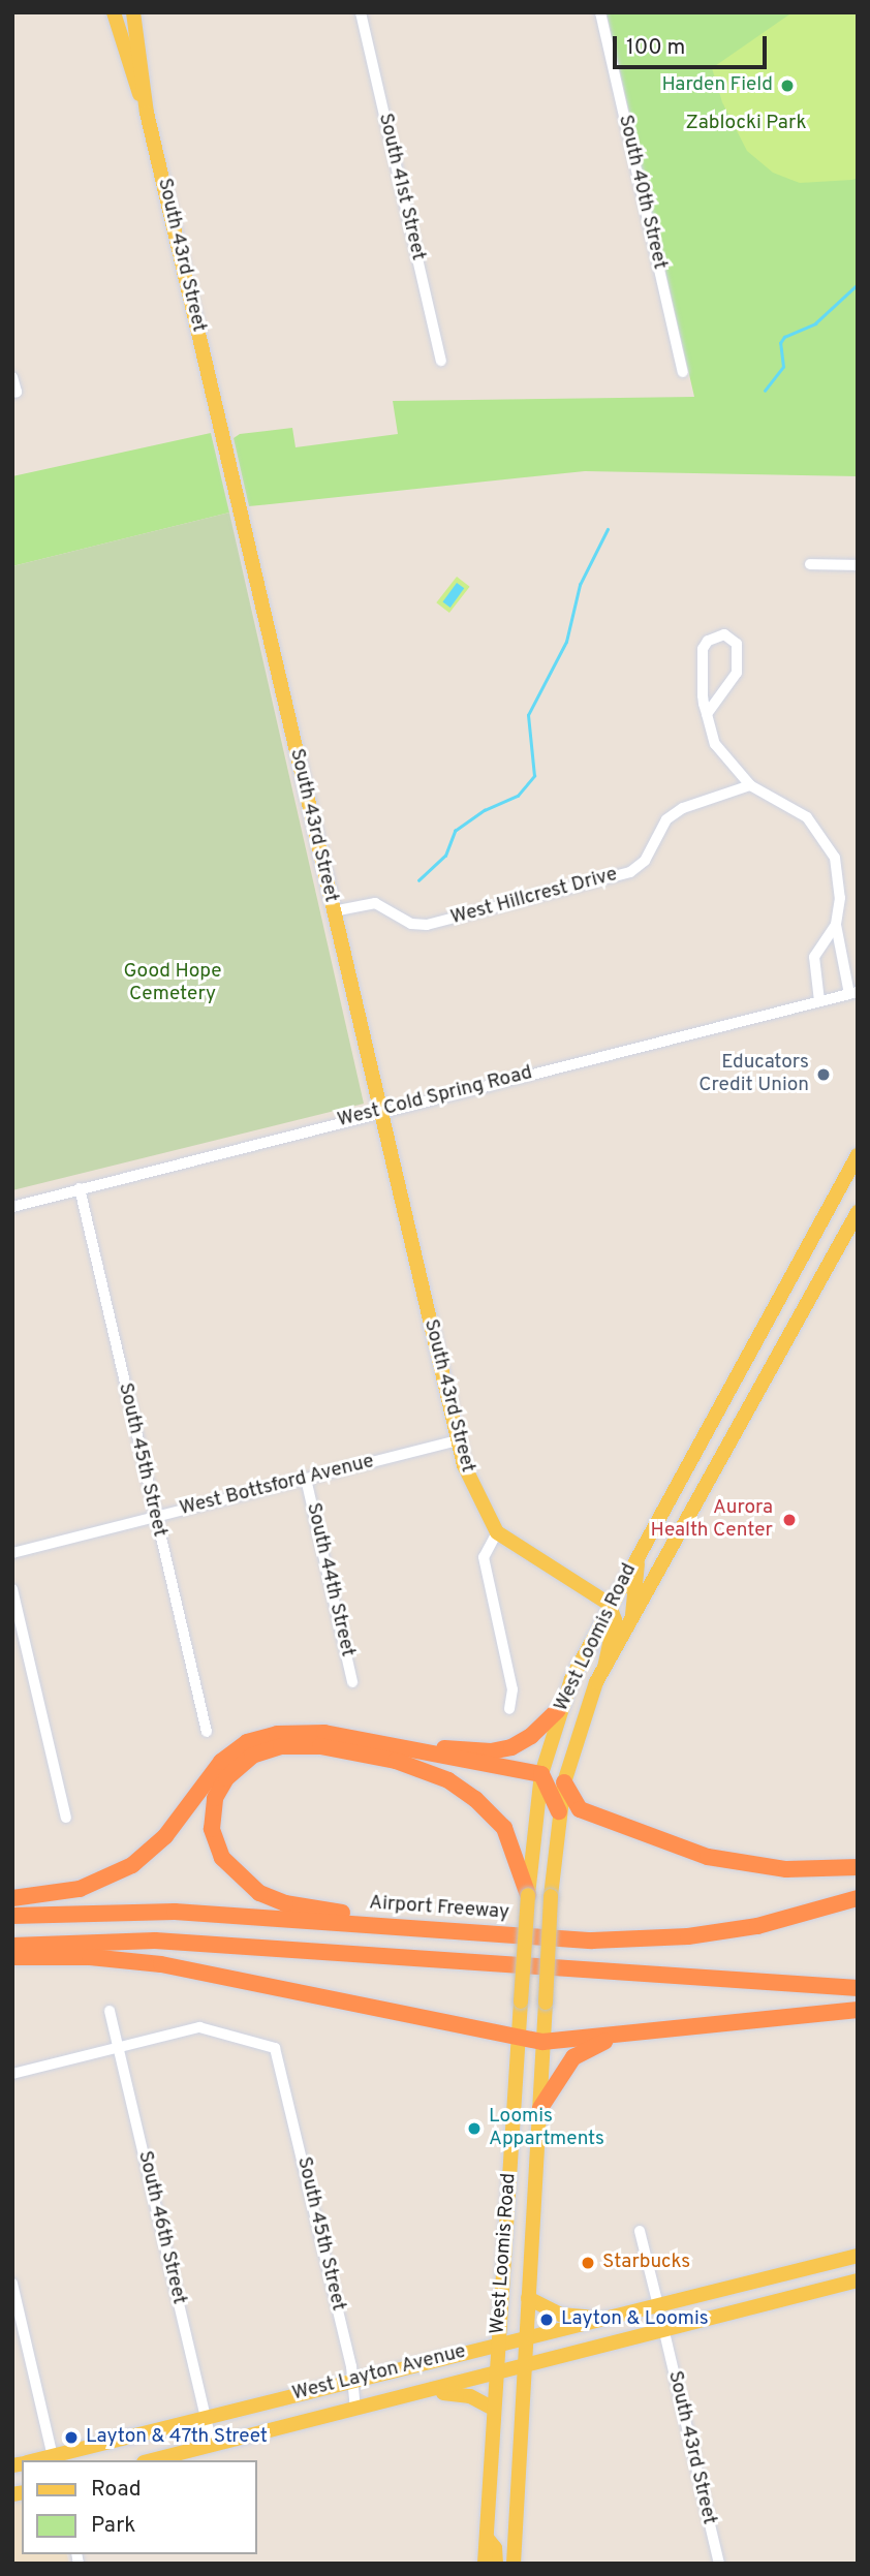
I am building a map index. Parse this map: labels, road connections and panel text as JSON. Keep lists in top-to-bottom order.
{
  "streets": {
    "highway": ["Airport Freeway"],
    "main road": ["South 43rd Street", "West Loomis Road", "West Layton Avenue"],
    "street": [
      "South 41st Street",
      "South 40th Street",
      "West Hillcrest Drive",
      "West Cold Spring Road",
      "South 45th Street",
      "West Bottsford Avenue",
      "South 44th Street",
      "South 46th Street"
    ]
  },
  "crossings": [
    ["South 43rd Street", "West Hillcrest Drive"],
    ["South 43rd Street", "West Cold Spring Road"],
    ["South 43rd Street", "West Bottsford Avenue"],
    ["South 43rd Street", "West Loomis Road"],
    ["South 43rd Street", "West Layton Avenue"],
    ["West Cold Spring Road", "South 45th Street"],
    ["South 45th Street", "West Bottsford Avenue"],
    ["South 45th Street", "South 46th Street"],
    ["South 45th Street", "West Layton Avenue"],
    ["West Bottsford Avenue", "South 44th Street"],
    ["West Loomis Road", "West Layton Avenue"],
    ["South 46th Street", "West Layton Avenue"]
  ],
  "parks": ["Zablocki Park", "Good Hope Cemetery"],
  "places": [
    "Harden Field",
    "Educators Credit Union",
    "Aurora Health Center",
    "Loomis Appartments",
    "Starbucks",
    "Layton & Loomis",
    "Layton & 47th Street"
  ],
  "legend": ["Road", "Park"],
  "scale_bar": "100 m"
}
